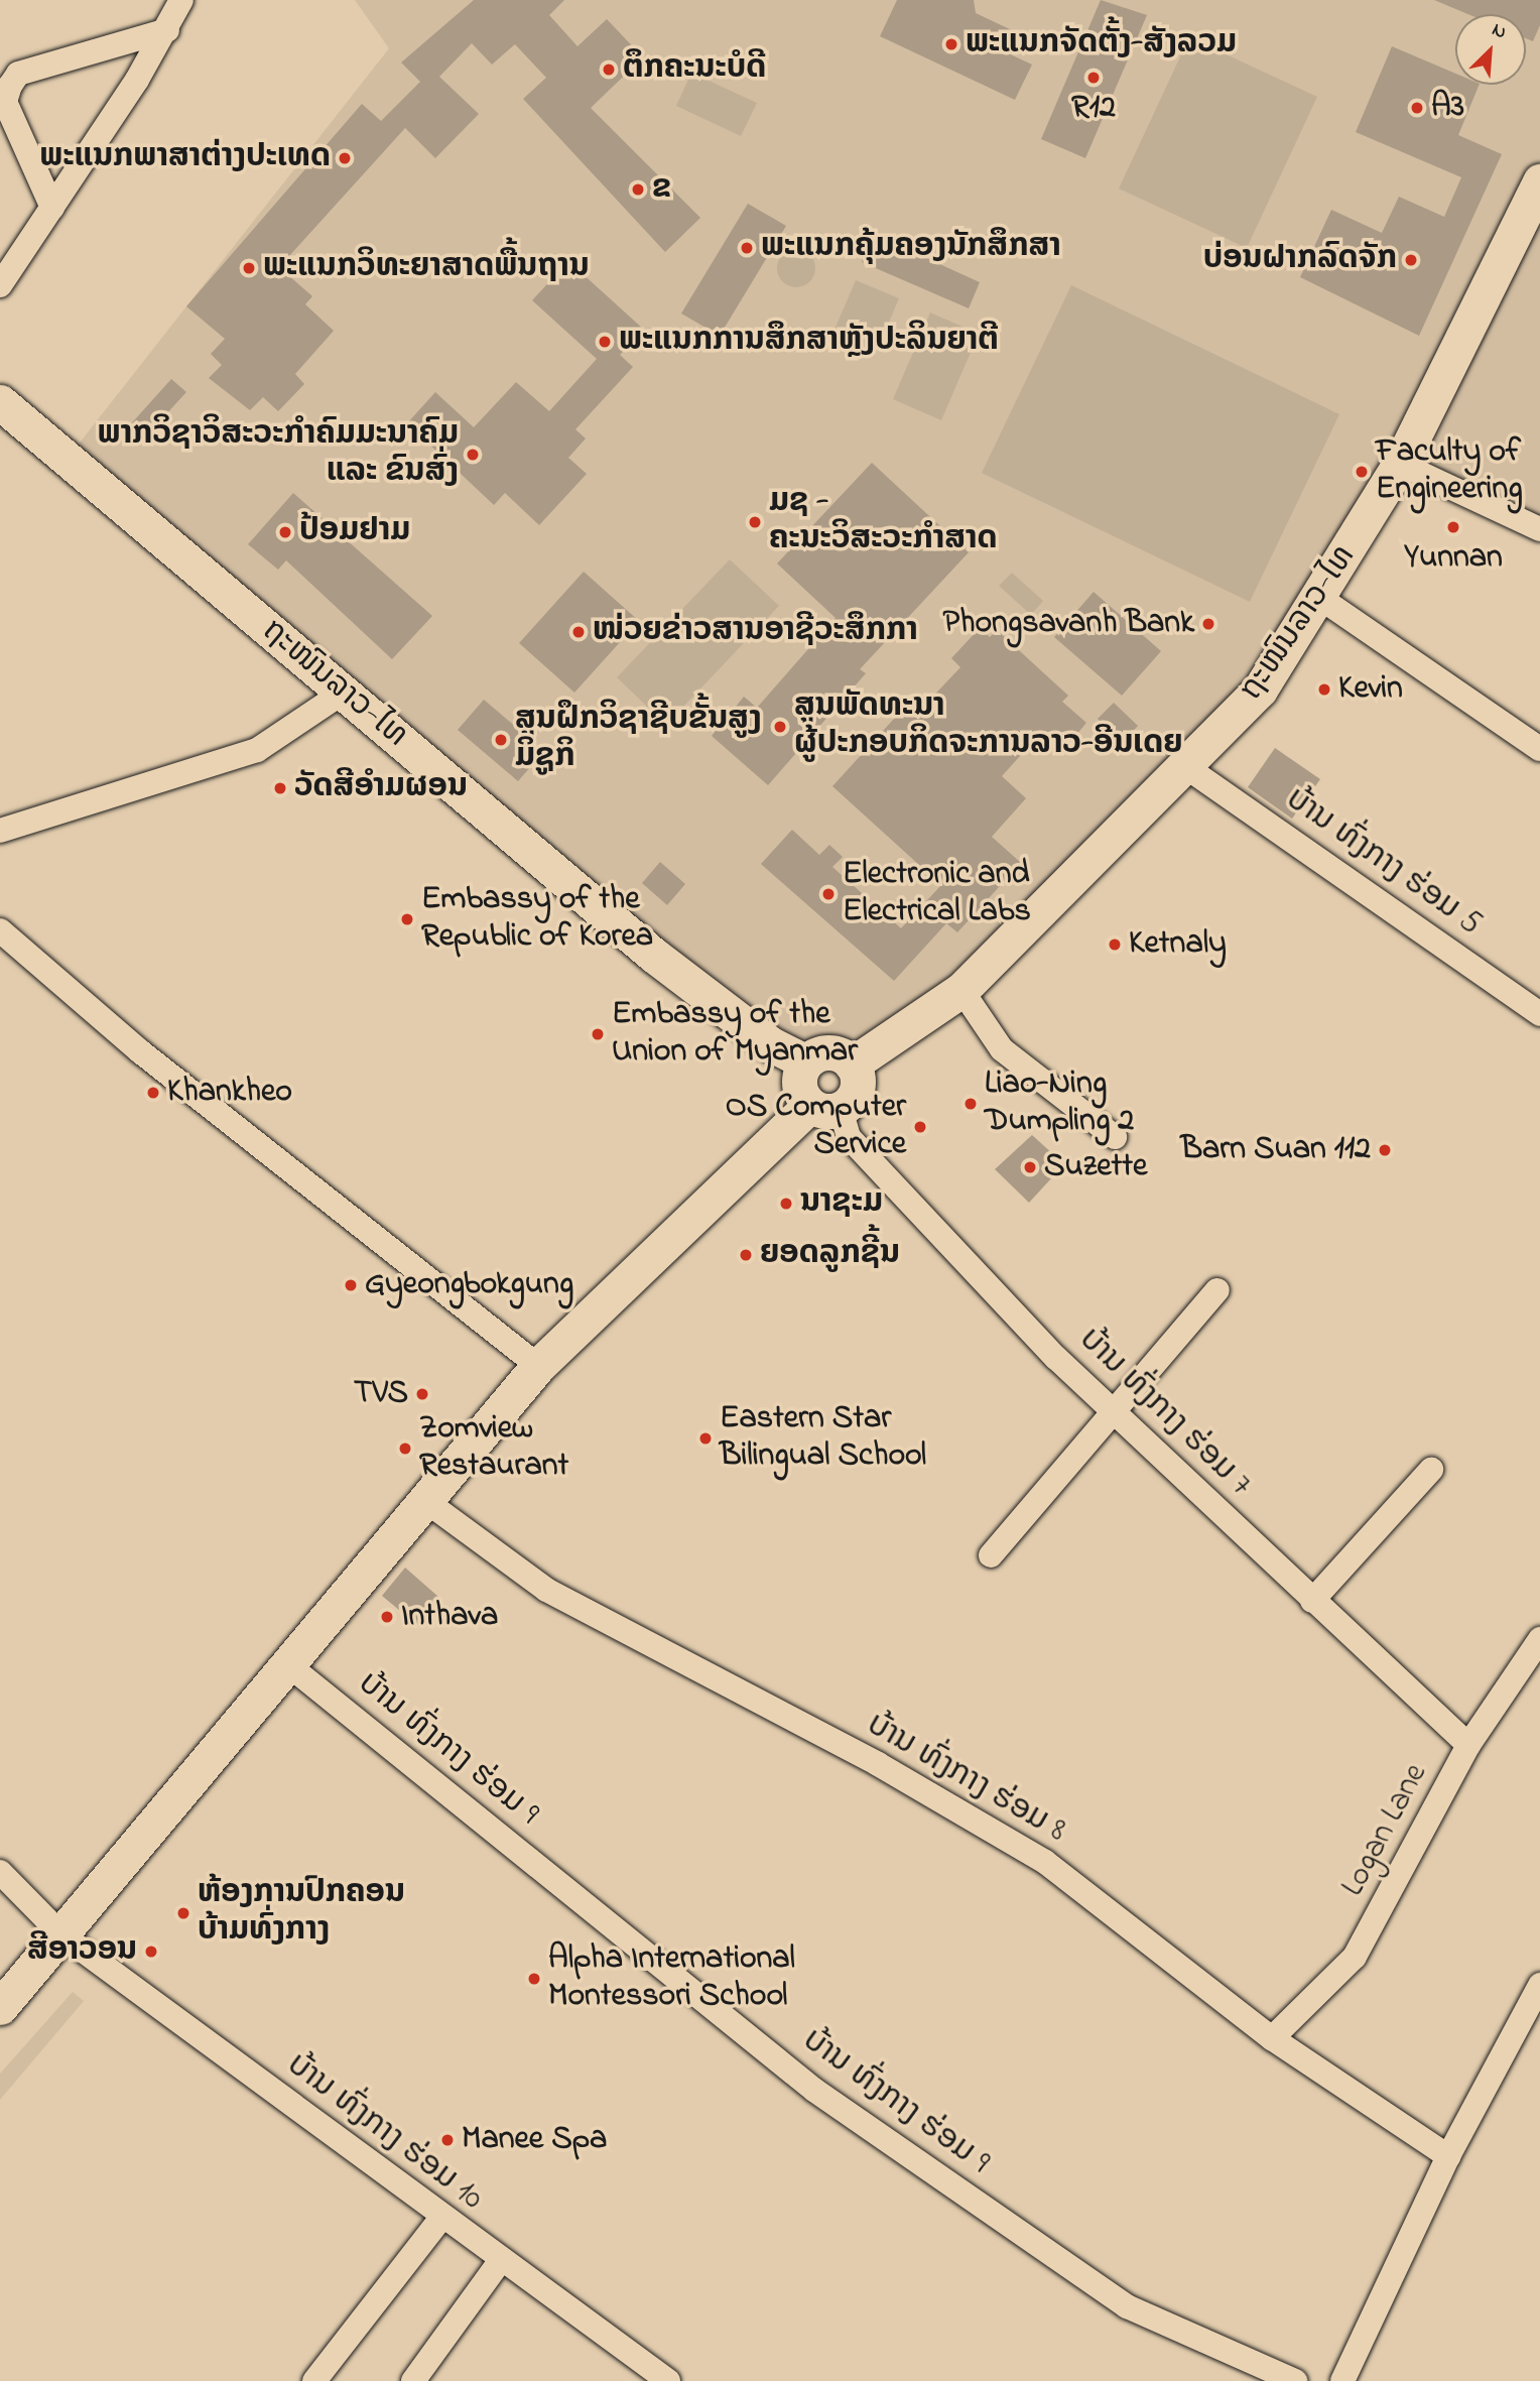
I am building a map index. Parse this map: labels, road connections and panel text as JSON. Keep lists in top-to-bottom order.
{
  "streets": {
    "street": [
      "ຖະໜົນລາວ-ໄທ",
      "ບ້ານ ທົ່ງກາງ ຮ່ອມ 5",
      "ບ້ານ ທົ່ງກາງ ຮ່ອມ 7",
      "ບ້ານ ທົ່ງກາງ ຮ່ອມ 9",
      "ບ້ານ ທົ່ງກາງ ຮ່ອມ 8",
      "Logan Lane",
      "ບ້ານ ທົ່ງກາງ ຮ່ອມ 10"
    ]
  },
  "crossings": [
    ["ຖະໜົນລາວ-ໄທ", "ບ້ານ ທົ່ງກາງ ຮ່ອມ 5"],
    ["ຖະໜົນລາວ-ໄທ", "ບ້ານ ທົ່ງກາງ ຮ່ອມ 7"],
    ["ບ້ານ ທົ່ງກາງ ຮ່ອມ 7", "Logan Lane"],
    ["ບ້ານ ທົ່ງກາງ ຮ່ອມ 8", "Logan Lane"]
  ],
  "places": [
    "ພະແນກຈັດຕັ້ງ-ສັງລວມ",
    "ຕຶກຄະນະບໍດີ",
    "R12",
    "A3",
    "ພະແນກພາສາຕ່າງປະເທດ",
    "ຂ",
    "ພະແນກຄຸ້ມຄອງນັກສຶກສາ",
    "ບ່ອນຝາກລົດຈັກ",
    "ພະແນກວິທະຍາສາດພື້ນຖານ",
    "ພະແນກການສຶກສາຫຼັງປະລິນຍາຕີ",
    "ພາກວິຊາວິສະວະກຳຄົມມະນາຄົມ ແລະ ຂົນສົ່ງ",
    "Faculty of Engineering",
    "ມຊ - ຄະນະວິສະວະກຳສາດ",
    "Yunnan",
    "ປ້ອມຢາມ",
    "Phongsavanh Bank",
    "ໜ່ວຍຂ່າວສານອາຊີວະສຶກກາ",
    "Kevin",
    "ສູນພັດທະນາ ຜູ້ປະກອບກິດຈະການລາວ-ອີນເດຍ",
    "ສູນຝຶກວິຊາຊີບຂັ້ນສູງ ມິຊູກິ",
    "ວັດສີອຳມຜອນ",
    "Electronic and Electrical Labs",
    "Embassy of the Republic of Korea",
    "Ketnaly",
    "Embassy of the Union of Myanmar",
    "Khankheo",
    "Liao-Ning Dumpling 2",
    "OS Computer Service",
    "Barn Suan 112",
    "Suzette",
    "ນາຊະມ",
    "ຍອດລູກຊີ້ນ",
    "Gyeongbokgung",
    "TVS",
    "Eastern Star Bilingual School",
    "Zomview Restaurant",
    "Inthava",
    "ຫ້ອງການປົກຄອນ ບ້າມທົ່ງກາງ",
    "ສີອາວອນ",
    "Alpha International Montessori School",
    "Manee Spa"
  ],
  "north": "top right"
}
